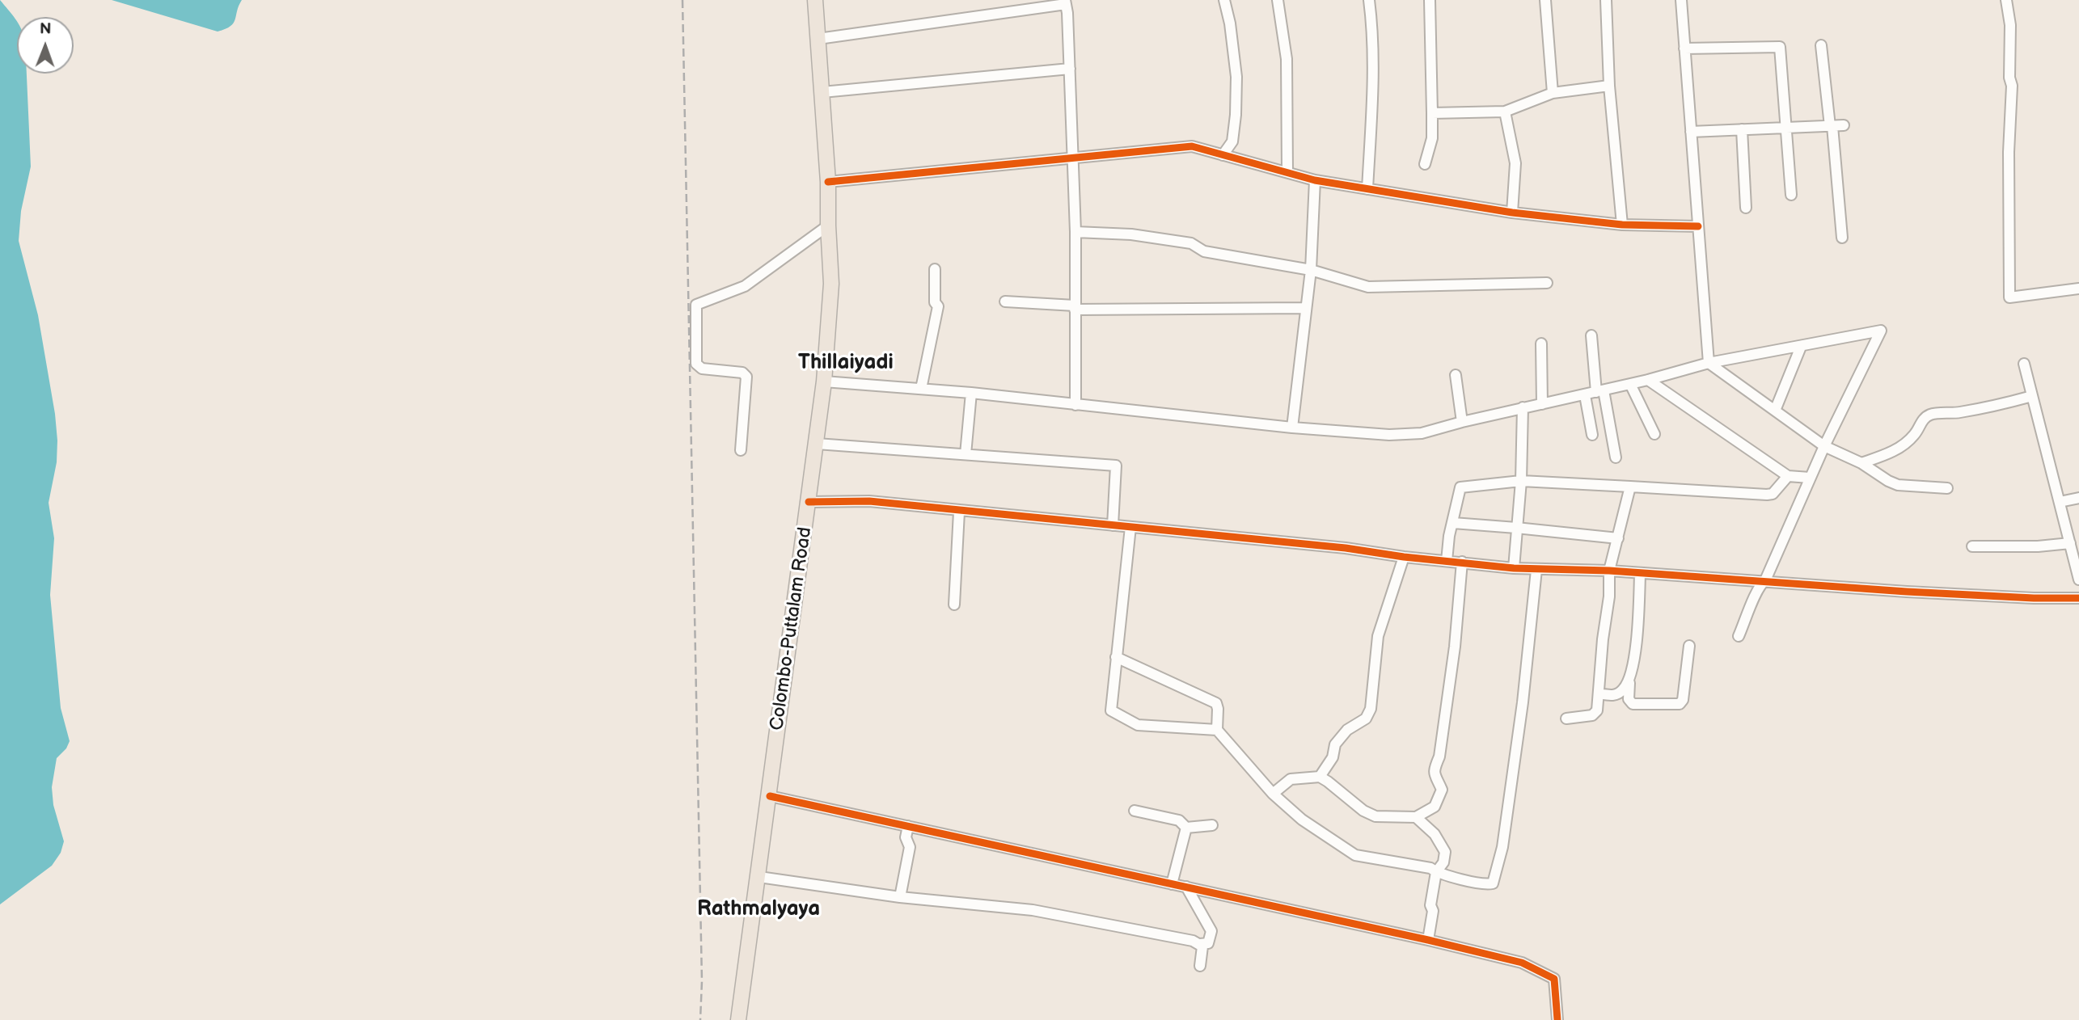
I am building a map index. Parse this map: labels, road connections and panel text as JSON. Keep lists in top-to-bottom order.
{
  "streets": {
    "highway": ["Colombo-Puttalam Road"]
  },
  "districts": ["Thillaiyadi", "Rathmalyaya"],
  "north": "top"
}
